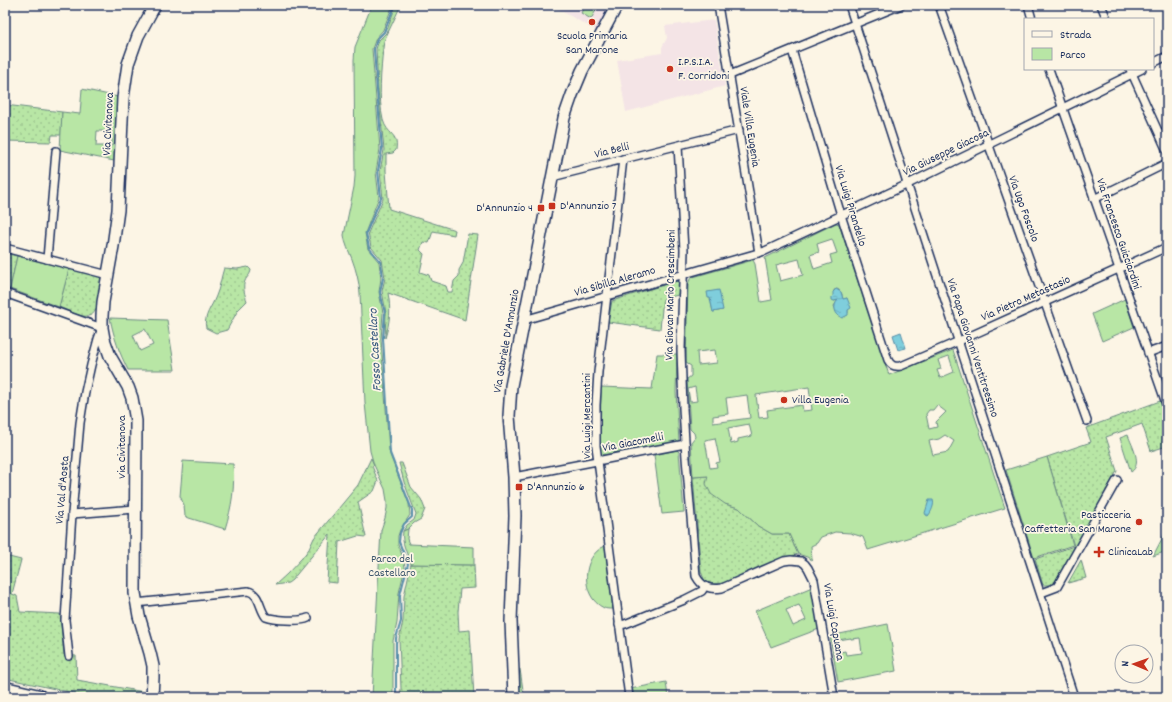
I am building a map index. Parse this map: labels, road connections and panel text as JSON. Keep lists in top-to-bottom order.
{
  "streets": {
    "main road": ["Via Civitanova", "Via Gabriele D'Annunzio"],
    "street": [
      "Viale Villa Eugenia",
      "Via Belli",
      "Via Giuseppe Giacosa",
      "Via Luigi Pirandello",
      "Via Ugo Foscolo",
      "Via Francesco Guicciardini",
      "Via Sibilla Aleramo",
      "Via Giovan Mario Crescimbeni",
      "Via Pietro Metastasio",
      "Via Papa Giovanni Ventitreesimo",
      "Via Luigi Mercantini",
      "Via Giacomelli",
      "Via Val d'Aosta",
      "Via Luigi Capuana"
    ]
  },
  "crossings": [
    ["Via Civitanova", "Via Val d'Aosta"],
    ["Viale Villa Eugenia", "Via Belli"],
    ["Viale Villa Eugenia", "Via Giuseppe Giacosa"],
    ["Viale Villa Eugenia", "Via Sibilla Aleramo"],
    ["Via Belli", "Via Giovan Mario Crescimbeni"],
    ["Via Belli", "Via Gabriele D'Annunzio"],
    ["Via Belli", "Via Luigi Mercantini"],
    ["Via Giuseppe Giacosa", "Via Luigi Pirandello"],
    ["Via Giuseppe Giacosa", "Via Ugo Foscolo"],
    ["Via Giuseppe Giacosa", "Via Francesco Guicciardini"],
    ["Via Giuseppe Giacosa", "Via Sibilla Aleramo"],
    ["Via Giuseppe Giacosa", "Via Papa Giovanni Ventitreesimo"],
    ["Via Luigi Pirandello", "Via Pietro Metastasio"],
    ["Via Ugo Foscolo", "Via Pietro Metastasio"],
    ["Via Francesco Guicciardini", "Via Pietro Metastasio"],
    ["Via Sibilla Aleramo", "Via Giovan Mario Crescimbeni"],
    ["Via Sibilla Aleramo", "Via Gabriele D'Annunzio"],
    ["Via Sibilla Aleramo", "Via Luigi Mercantini"],
    ["Via Giovan Mario Crescimbeni", "Via Giacomelli"],
    ["Via Pietro Metastasio", "Via Papa Giovanni Ventitreesimo"],
    ["Via Gabriele D'Annunzio", "Via Giacomelli"],
    ["Via Luigi Mercantini", "Via Giacomelli"]
  ],
  "water": ["Fosso Castellaro"],
  "parks": ["Parco del Castellaro"],
  "places": {
    "other": [
      "Scuola Primaria San Marone",
      "I.P.S.I.A. F. Corridoni",
      "Villa Eugenia",
      "Pasticceria Caffetteria San Marone"
    ],
    "transit": ["D'Annunzio 7", "D'Annunzio 4", "D'Annunzio 6"],
    "health": ["ClinicaLab"]
  },
  "legend": ["Strada", "Parco"],
  "north": "left"
}
